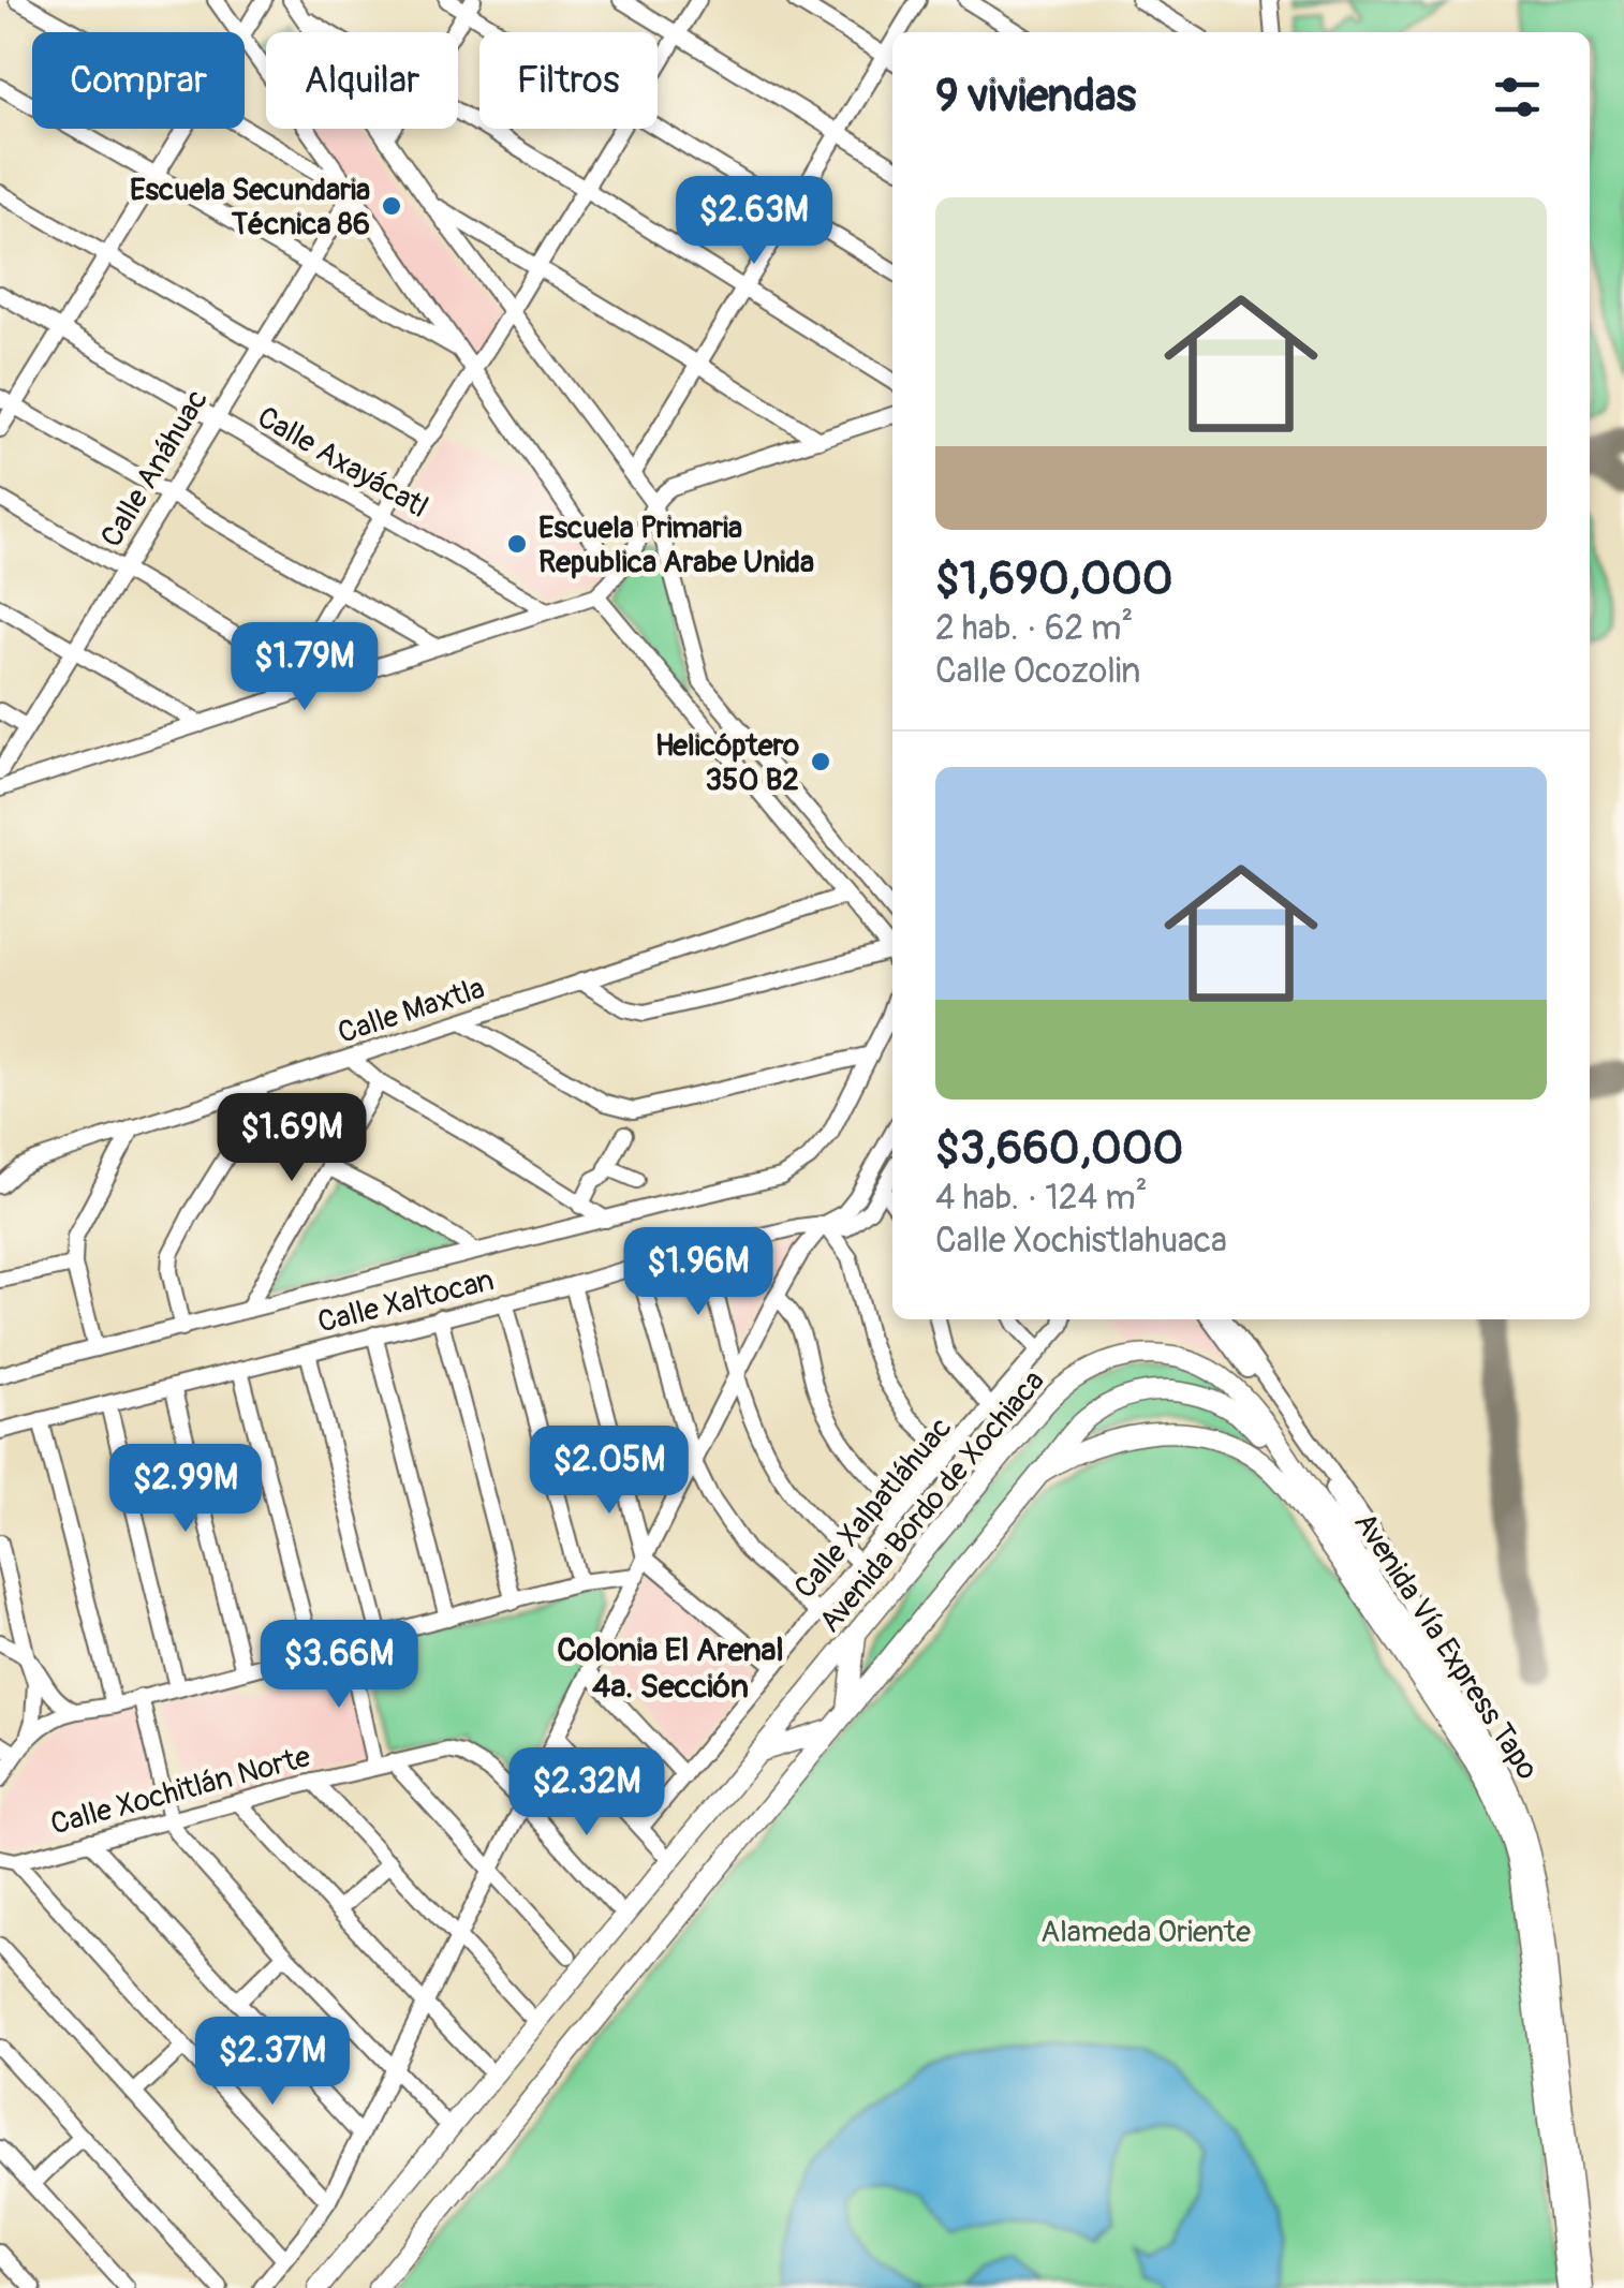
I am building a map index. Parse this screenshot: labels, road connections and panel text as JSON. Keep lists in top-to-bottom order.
{
  "streets": {
    "main road": ["Avenida Bordo de Xochiaca", "Avenida Vía Express Tapo"],
    "street": [
      "Calle Axayácatl",
      "Calle Anáhuac",
      "Calle Maxtla",
      "Calle Xaltocan",
      "Calle Xalpatláhuac",
      "Calle Xochitlán Norte"
    ]
  },
  "crossings": [
    ["Calle Axayácatl", "Calle Anáhuac"],
    ["Avenida Bordo de Xochiaca", "Avenida Vía Express Tapo"]
  ],
  "districts": ["Colonia El Arenal 4a. Sección"],
  "parks": ["Alameda Oriente"],
  "places": ["Escuela Secundaria Técnica 86", "Escuela Primaria Republica Arabe Unida", "Helicóptero 350 B2"],
  "page": {
    "chip": ["Comprar", "Alquilar", "Filtros"],
    "heading": "9 viviendas",
    "list": [
      {
        "name": "$1,690,000",
        "note": "2 hab. · 62 m² · Calle Ocozolin"
      },
      {
        "name": "$3,660,000",
        "note": "4 hab. · 124 m² · Calle Xochistlahuaca"
      }
    ],
    "price": [
      "$2.63M",
      "$1.79M",
      "$1.69M",
      "$1.96M",
      "$2.05M",
      "$2.99M",
      "$3.66M",
      "$2.32M",
      "$2.37M"
    ]
  }
}
